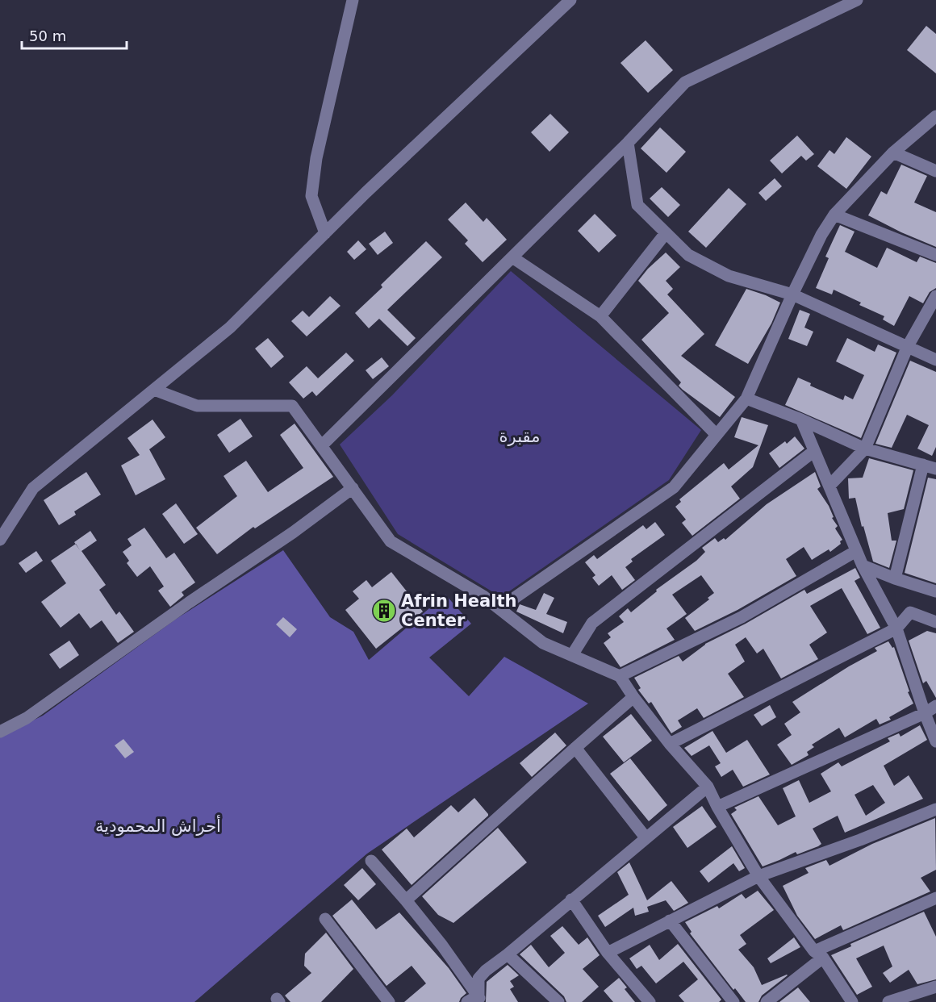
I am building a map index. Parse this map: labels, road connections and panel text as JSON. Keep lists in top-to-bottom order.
{
  "parks": ["مقبرة", "أحراش المحمودية"],
  "places": {
    "building": ["Afrin Health Center"]
  },
  "scale_bar": "50 m"
}
